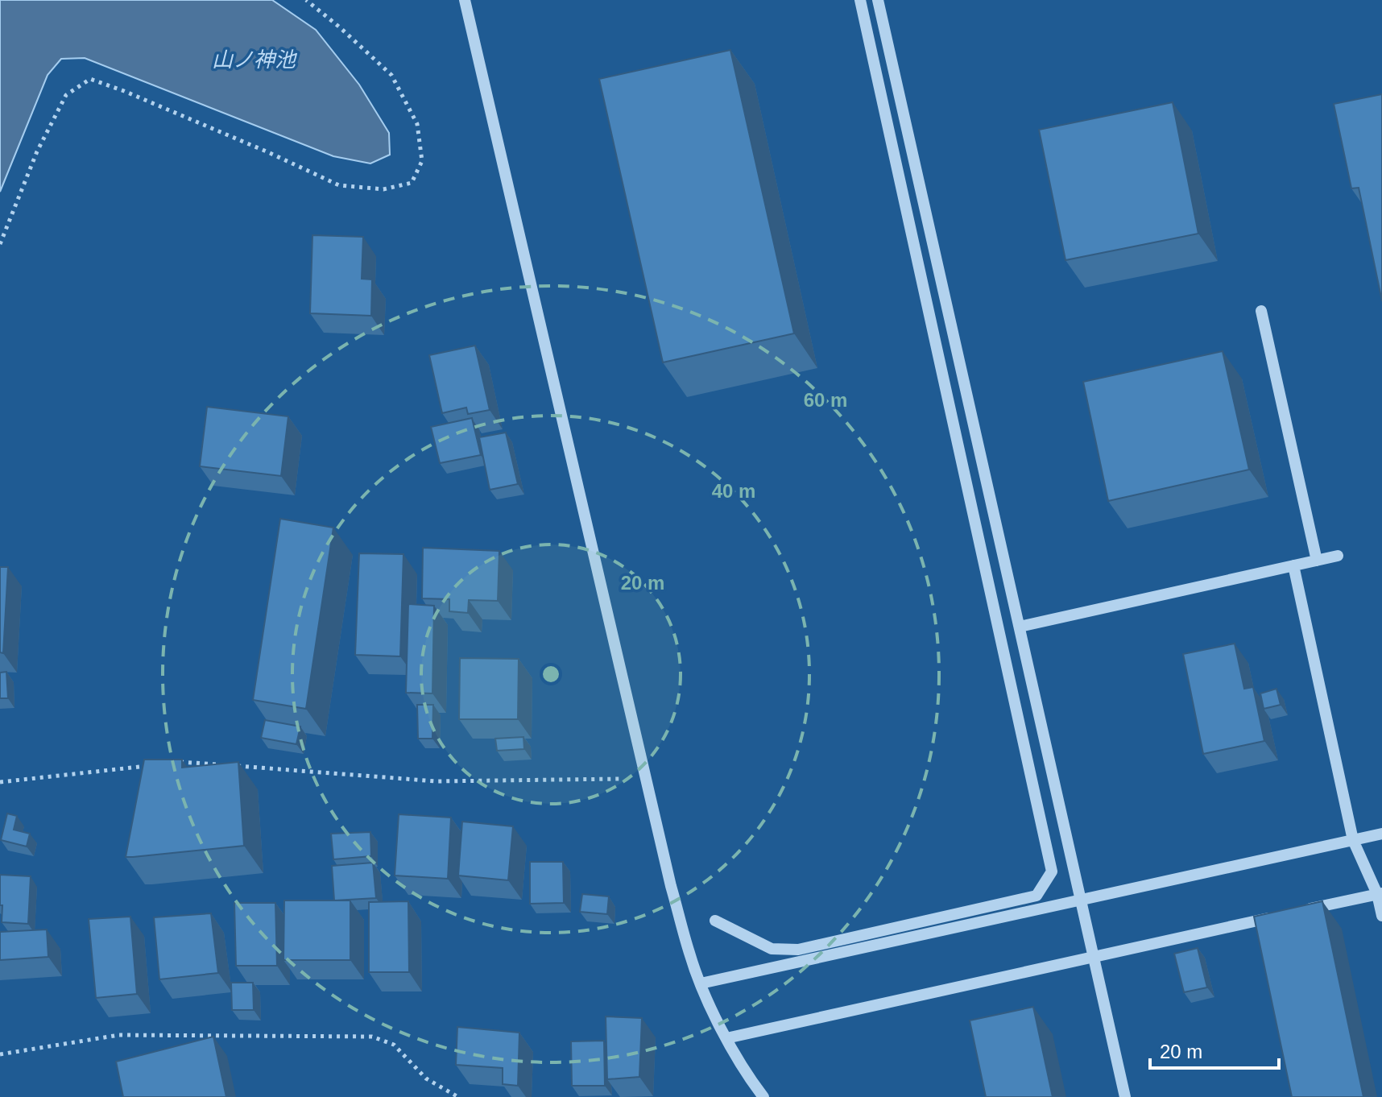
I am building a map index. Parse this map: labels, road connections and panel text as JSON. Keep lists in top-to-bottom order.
{
  "water": ["山ノ神池"],
  "scale_bar": "20 m",
  "rings": ["60 m", "40 m", "20 m"]
}
